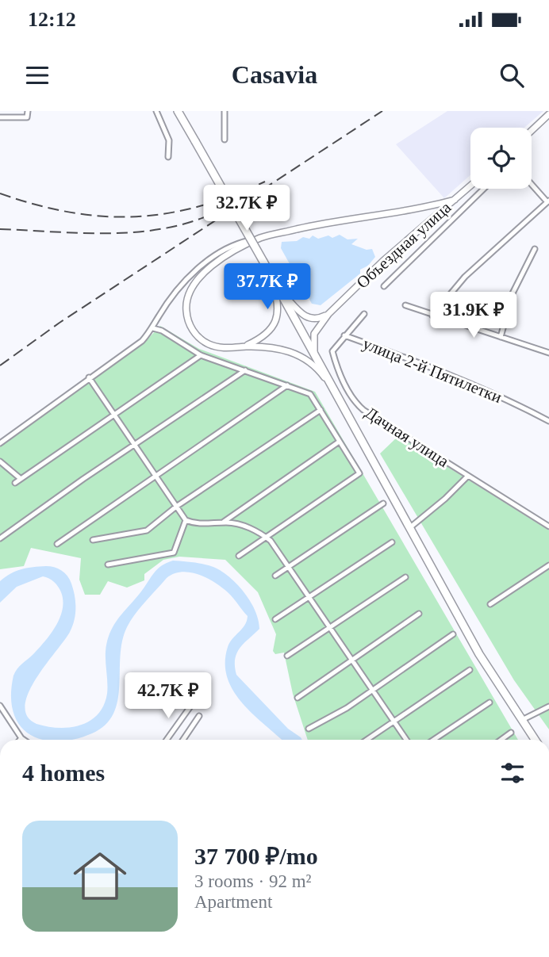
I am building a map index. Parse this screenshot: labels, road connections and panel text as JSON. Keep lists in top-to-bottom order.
{
  "streets": {
    "street": ["Объездная улица", "улица 2-й Пятилетки", "Дачная улица"]
  },
  "crossings": [
    ["улица 2-й Пятилетки", "Дачная улица"]
  ],
  "page": {
    "status": "12:12",
    "header": "Casavia",
    "price": [
      "32.7K ₽",
      "37.7K ₽",
      "31.9K ₽",
      "42.7K ₽"
    ],
    "heading": "4 homes",
    "list": [
      {
        "name": "37 700 ₽/mo",
        "note": "3 rooms · 92 m² · Apartment"
      }
    ]
  }
}
